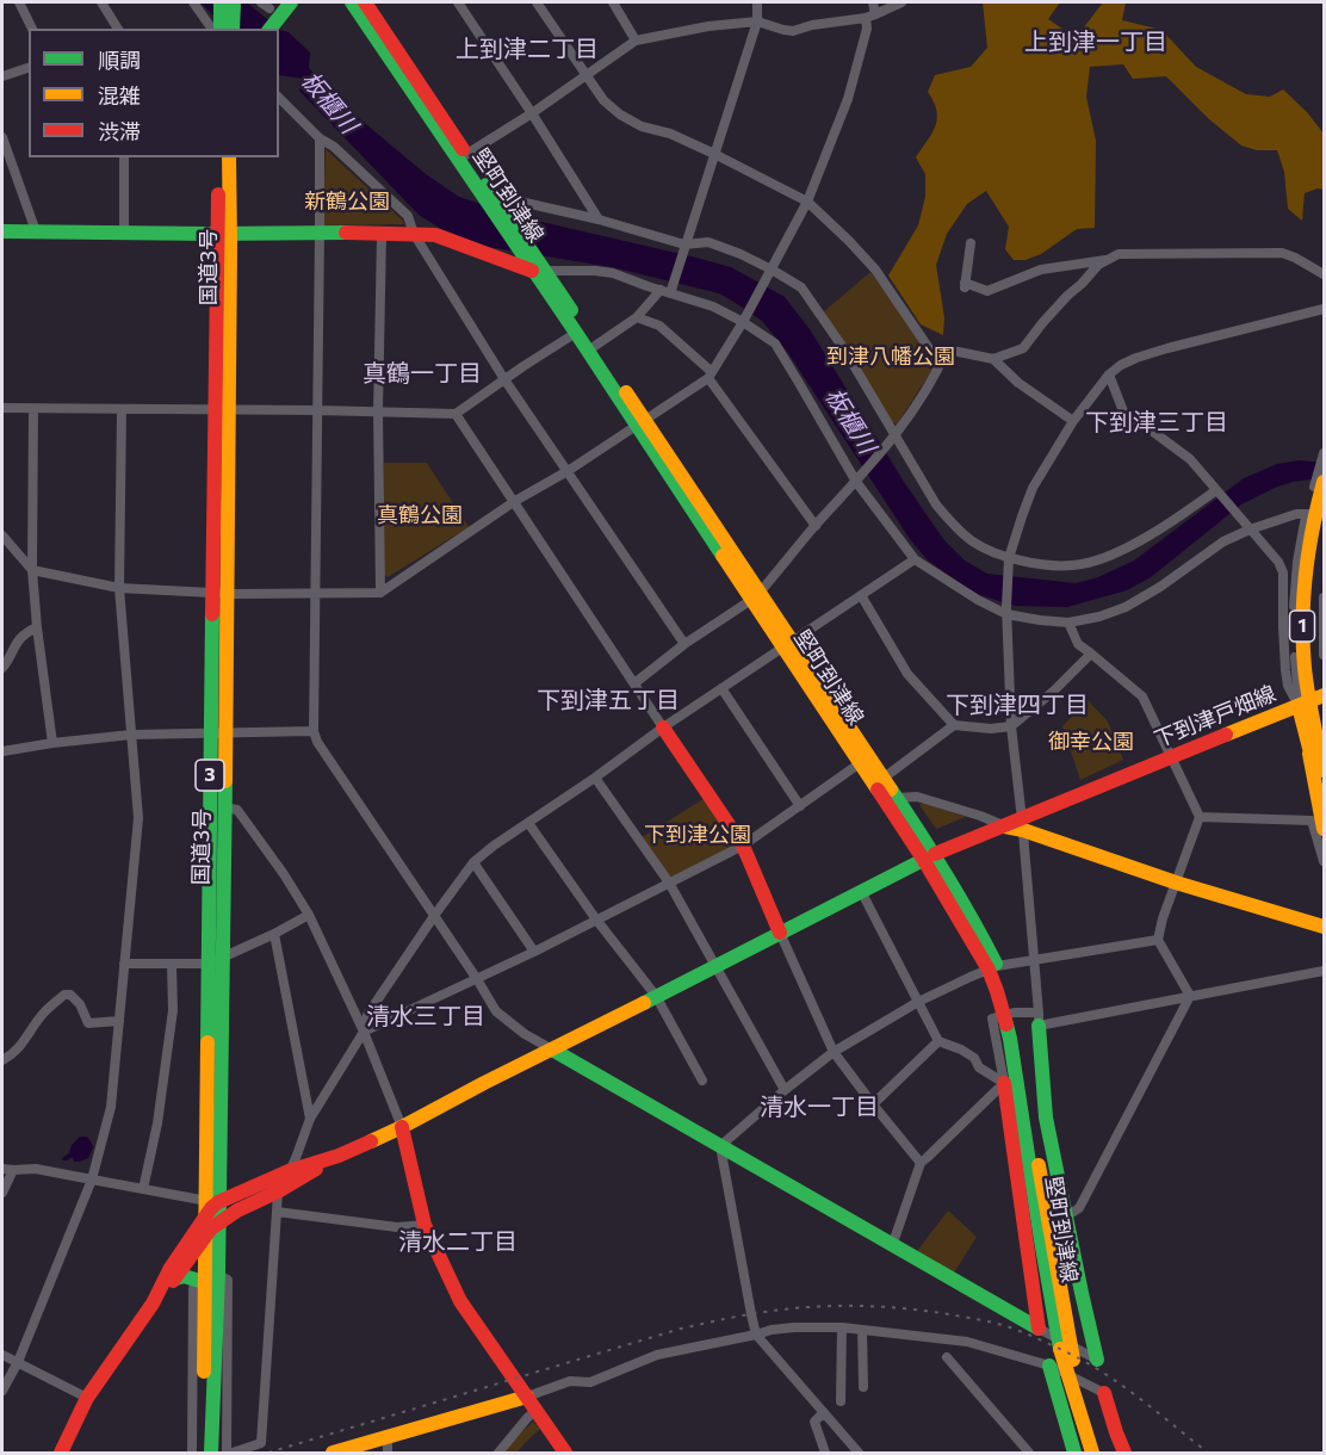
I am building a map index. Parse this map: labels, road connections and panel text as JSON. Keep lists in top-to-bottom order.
{
  "streets": {
    "main road": [
      "堅町到津線",
      "国道3号",
      "1",
      "下到津戸畑線",
      "3"
    ]
  },
  "districts": [
    "上到津一丁目",
    "上到津二丁目",
    "真鶴一丁目",
    "下到津三丁目",
    "下到津五丁目",
    "下到津四丁目",
    "清水三丁目",
    "清水一丁目",
    "清水二丁目"
  ],
  "water": ["板櫃川"],
  "parks": [
    "新鶴公園",
    "到津八幡公園",
    "真鶴公園",
    "御幸公園",
    "下到津公園"
  ],
  "legend": ["順調", "混雑", "渋滞"]
}
